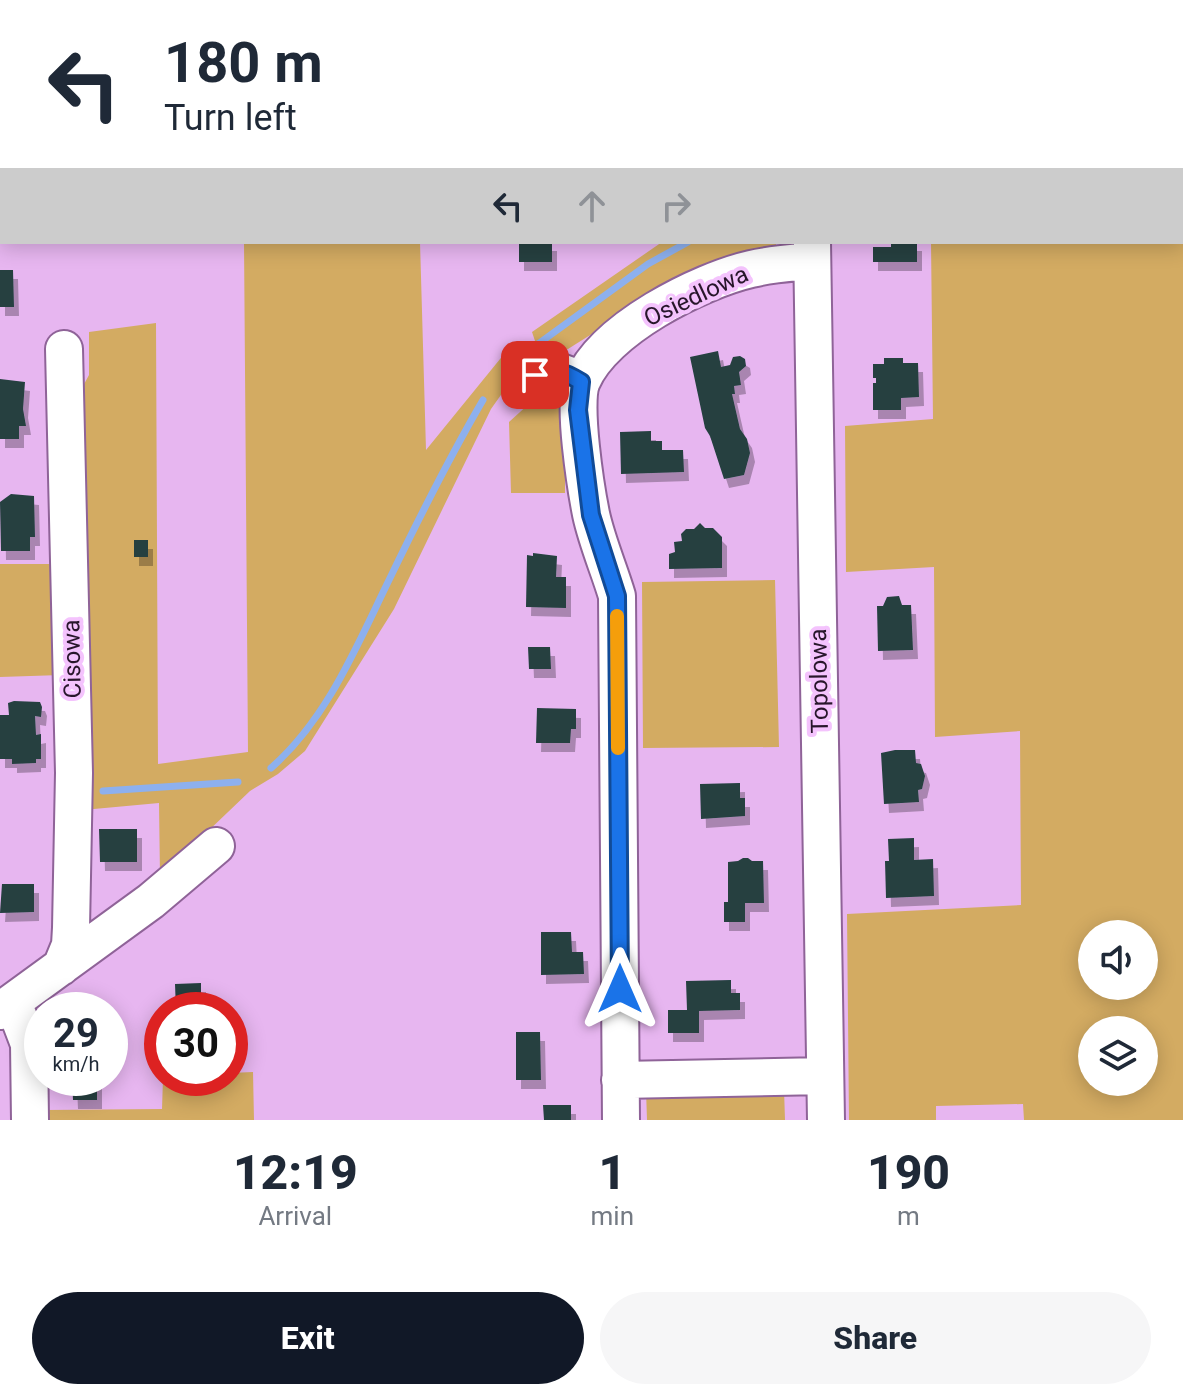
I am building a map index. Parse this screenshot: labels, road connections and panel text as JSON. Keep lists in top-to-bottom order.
{
  "streets": {
    "street": ["Osiedlowa", "Cisowa", "Topolowa"]
  },
  "crossings": [
    ["Osiedlowa", "Topolowa"]
  ],
  "page": {
    "turn": ["180 m", "Turn left"],
    "speed": "29 km/h",
    "limit": "30",
    "eta": [
      "12:19",
      "Arrival",
      "1",
      "min",
      "190",
      "m"
    ],
    "buttons": ["Exit", "Share"]
  }
}
